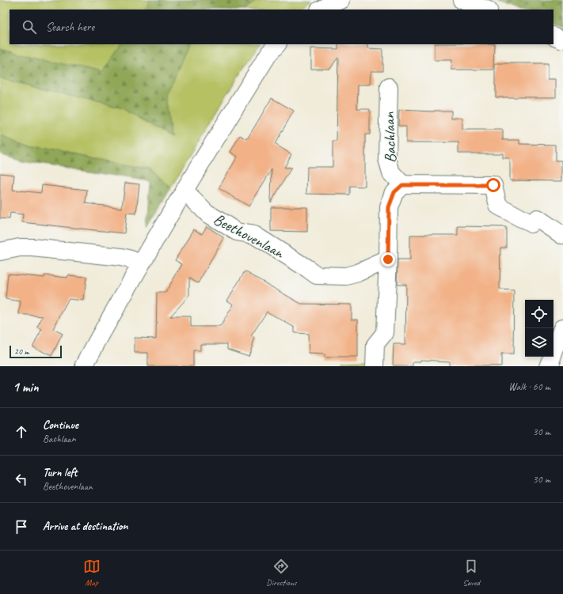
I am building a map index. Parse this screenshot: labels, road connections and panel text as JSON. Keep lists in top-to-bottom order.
{
  "streets": {
    "street": ["Bachlaan", "Beethovenlaan"]
  },
  "scale_bar": "20 m",
  "page": {
    "search": "Search here",
    "scale": "20 m",
    "heading": ["1 min", "Walk · 60 m"],
    "list": [
      ["Continue", "Bachlaan", "30 m"],
      ["Turn left", "Beethovenlaan", "30 m"],
      "Arrive at destination"
    ],
    "nav": ["Map", "Directions", "Saved"]
  }
}
